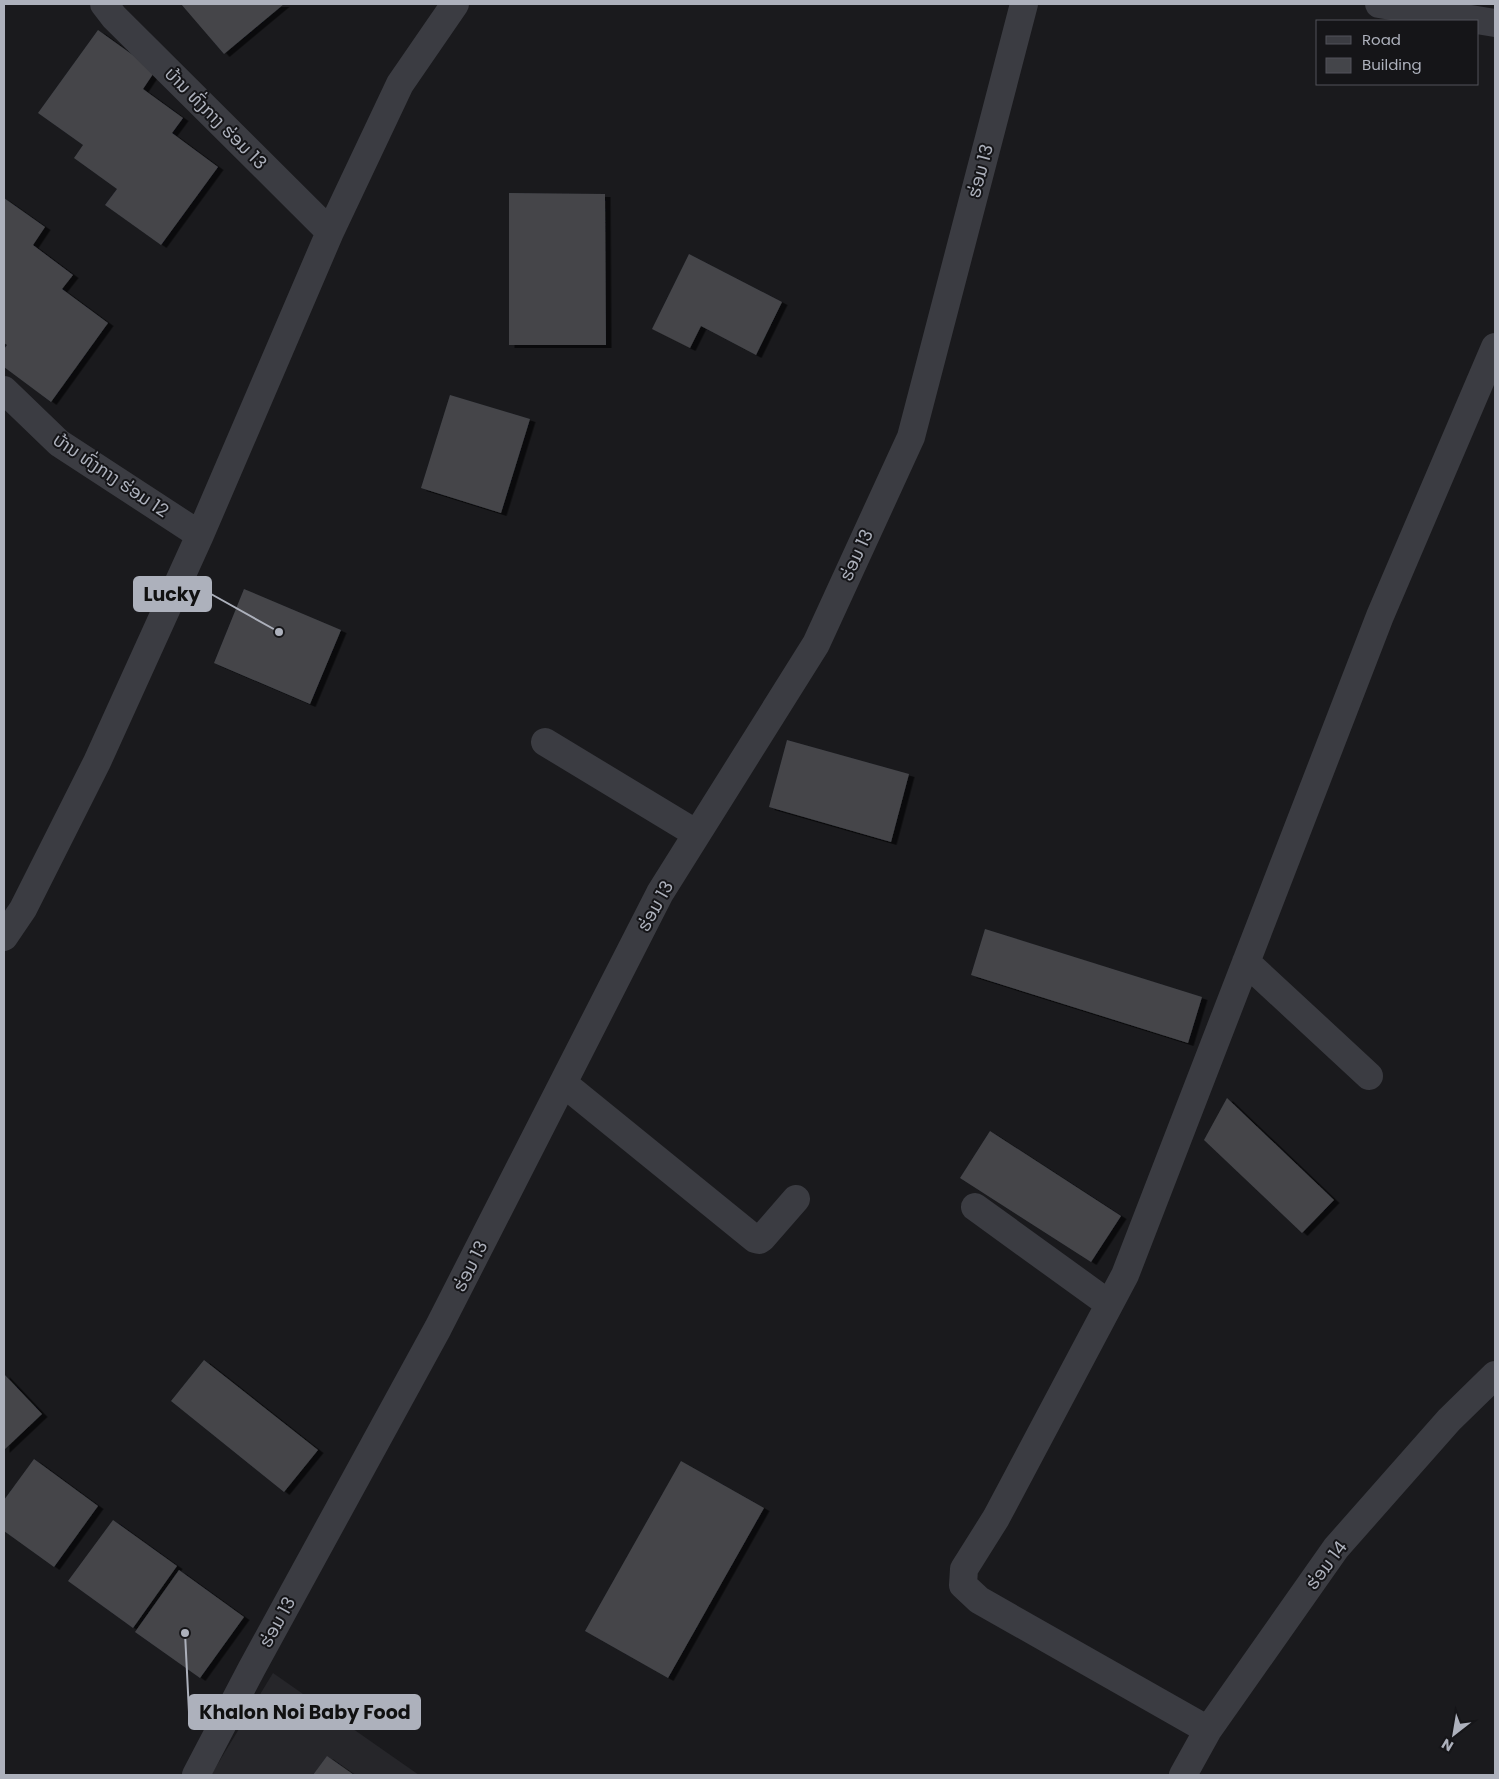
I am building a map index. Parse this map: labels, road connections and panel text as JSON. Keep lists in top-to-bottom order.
{
  "streets": {
    "street": [
      "ບ້ານ ທົ່ງກາງ ຮ່ອມ 13",
      "ຮ່ອມ 13",
      "ບ້ານ ທົ່ງກາງ ຮ່ອມ 12",
      "ຮ່ອມ 14"
    ]
  },
  "places": ["Lucky", "Khalon Noi Baby Food"],
  "legend": ["Road", "Building"],
  "north": "bottom left"
}
